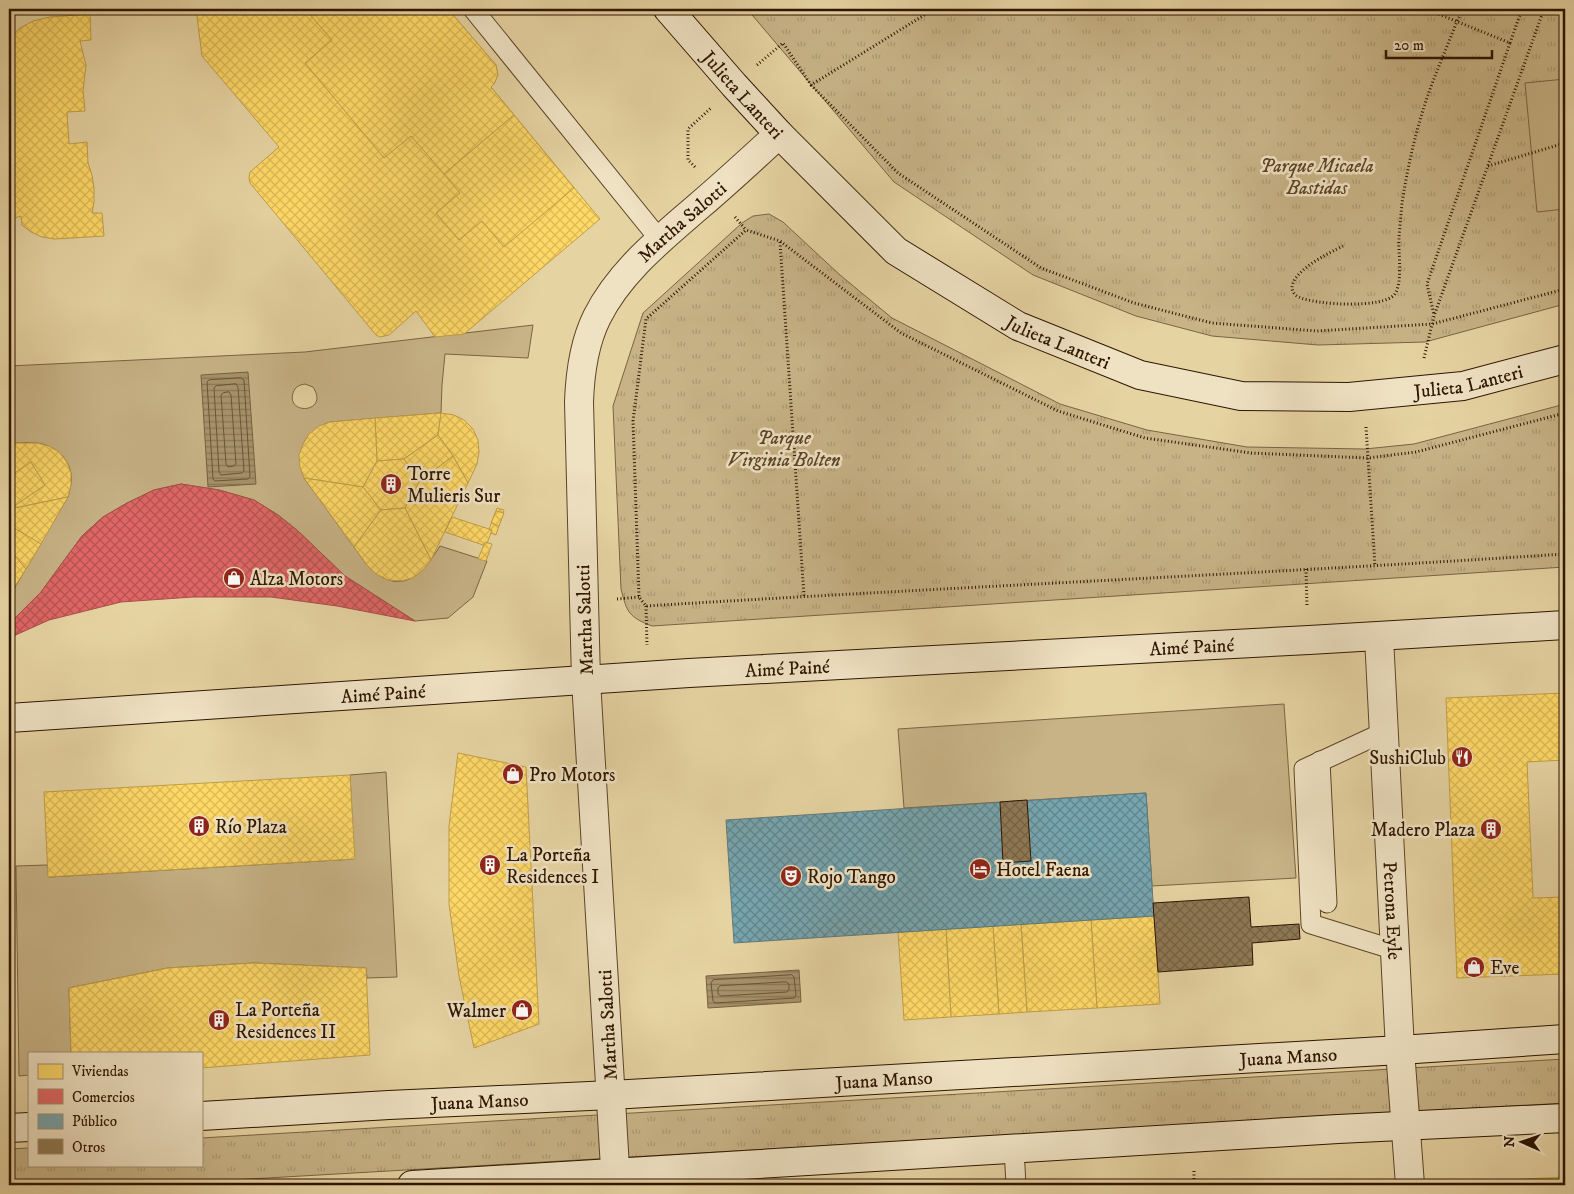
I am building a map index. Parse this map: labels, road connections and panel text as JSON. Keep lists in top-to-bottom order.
{
  "streets": {
    "street": [
      "Julieta Lanteri",
      "Martha Salotti",
      "Aimé Painé",
      "Petrona Eyle",
      "Juana Manso"
    ]
  },
  "crossings": [
    ["Julieta Lanteri", "Martha Salotti"],
    ["Martha Salotti", "Aimé Painé"],
    ["Martha Salotti", "Juana Manso"],
    ["Aimé Painé", "Petrona Eyle"],
    ["Petrona Eyle", "Juana Manso"]
  ],
  "parks": ["Parque Micaela Bastidas", "Parque Virginia Bolten"],
  "places": {
    "building": [
      "Torre Mulieris Sur",
      "Río Plaza",
      "Madero Plaza",
      "La Porteña Residences I",
      "La Porteña Residences II"
    ],
    "shop": [
      "Alza Motors",
      "Pro Motors",
      "Eve",
      "Walmer"
    ],
    "restaurant": ["SushiClub"],
    "hotel": ["Hotel Faena"],
    "theatre": ["Rojo Tango"]
  },
  "legend": [
    "Viviendas",
    "Comercios",
    "Público",
    "Otros"
  ],
  "scale_bar": "20 m",
  "north": "left"
}
